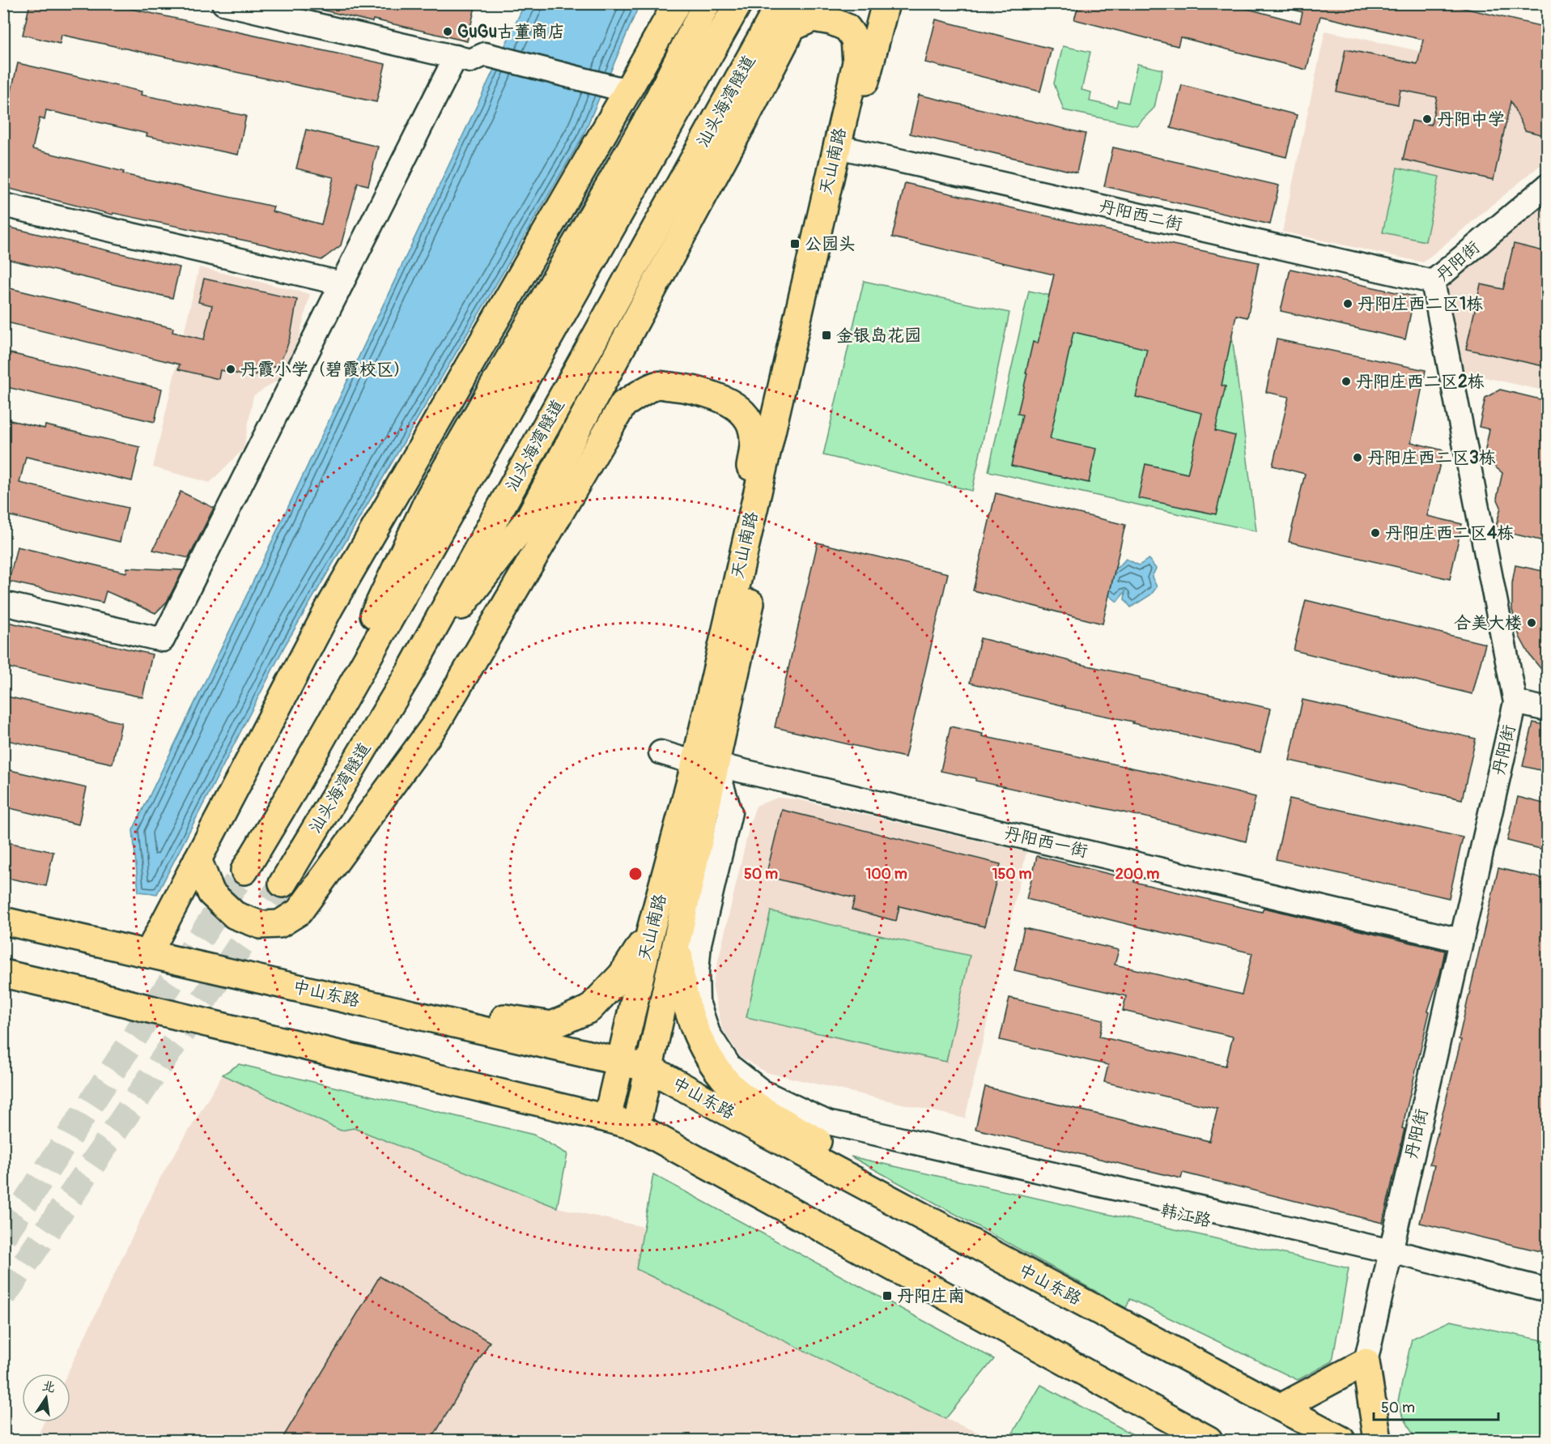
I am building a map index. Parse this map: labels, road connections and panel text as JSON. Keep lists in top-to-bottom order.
{
  "streets": {
    "main road": ["汕头海湾隧道", "天山南路", "中山东路"],
    "street": [
      "丹阳西二街",
      "丹阳街",
      "丹阳西一街",
      "韩江路"
    ]
  },
  "crossings": [
    ["天山南路", "丹阳西二街"],
    ["天山南路", "丹阳西一街"],
    ["天山南路", "中山东路"],
    ["丹阳西二街", "丹阳街"],
    ["丹阳街", "丹阳西一街"],
    ["丹阳街", "韩江路"]
  ],
  "places": {
    "other": [
      "GuGu古董商店",
      "丹阳中学",
      "丹阳庄西二区1栋",
      "丹霞小学（碧霞校区）",
      "丹阳庄西二区2栋",
      "丹阳庄西二区3栋",
      "丹阳庄西二区4栋",
      "合美大楼"
    ],
    "transit": ["公园头", "金银岛花园", "丹阳庄南"]
  },
  "scale_bar": "50 m",
  "north": "top",
  "rings": [
    "50 m",
    "100 m",
    "150 m",
    "200 m"
  ]
}
